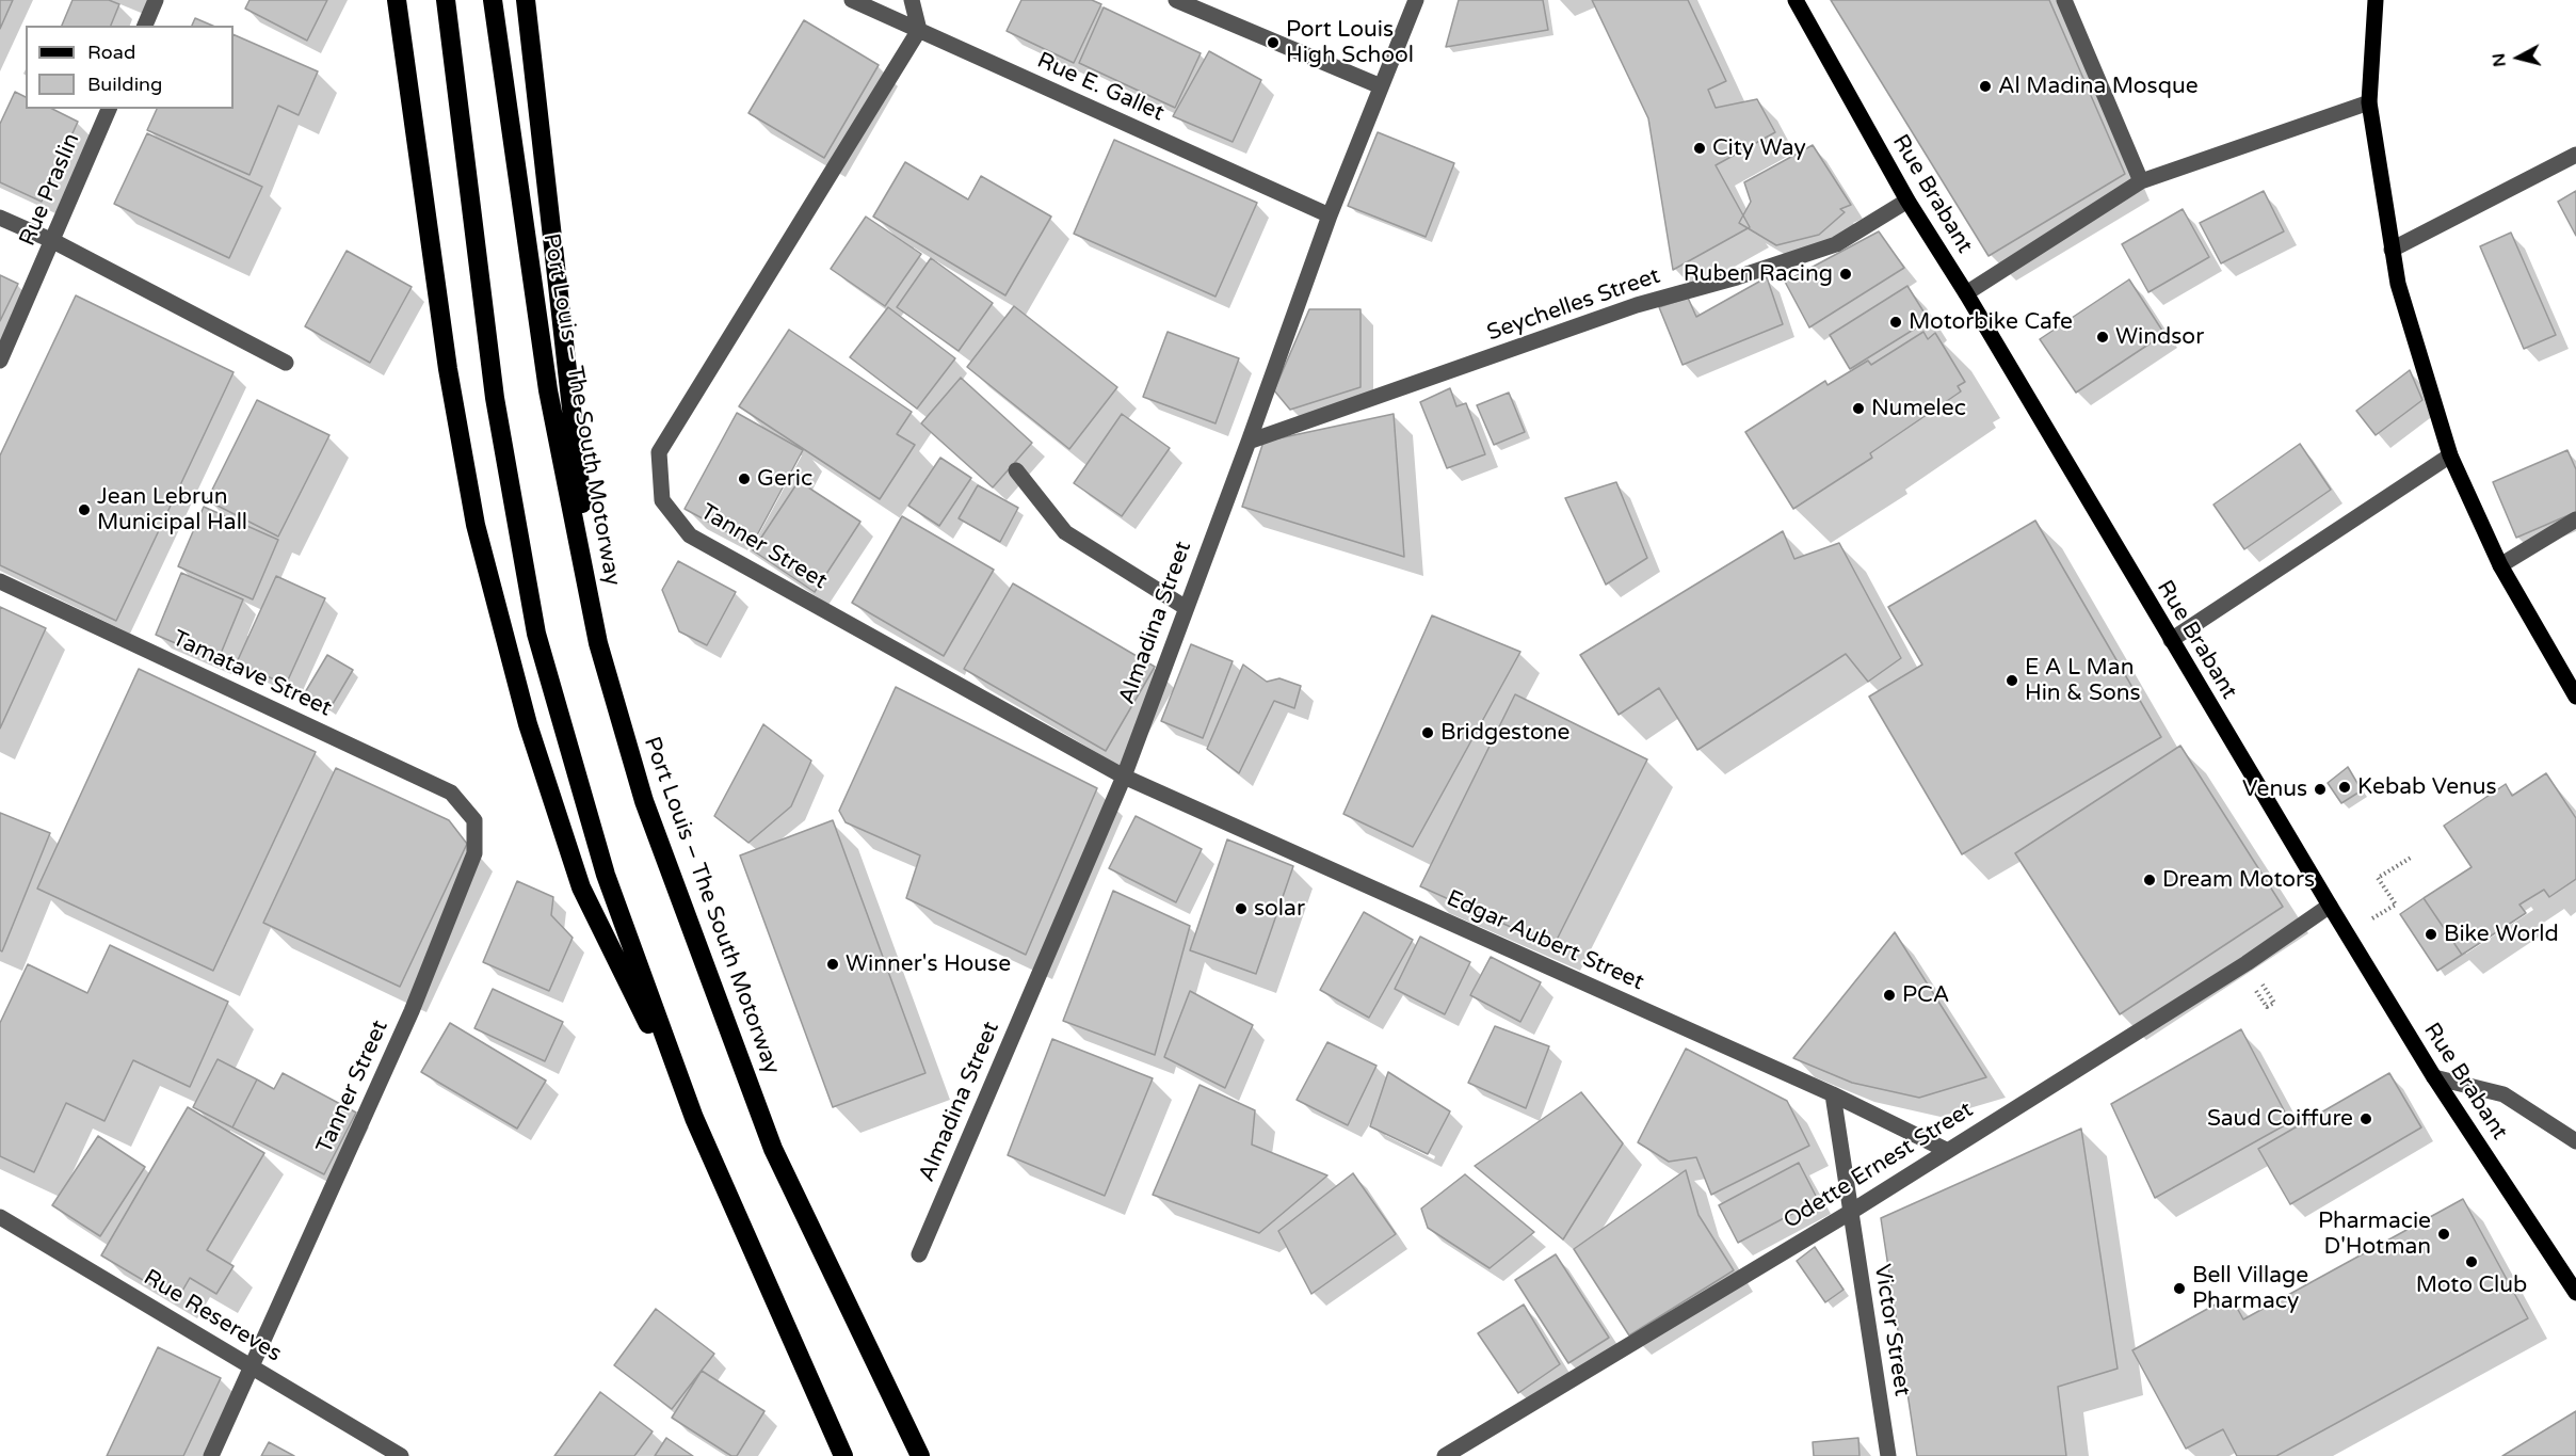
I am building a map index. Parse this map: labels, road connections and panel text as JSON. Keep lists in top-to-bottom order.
{
  "streets": {
    "highway": ["Port Louis – The South Motorway"],
    "main road": ["Rue Brabant"],
    "street": [
      "Rue E. Gallet",
      "Rue Praslin",
      "Seychelles Street",
      "Tanner Street",
      "Almadina Street",
      "Tamatave Street",
      "Edgar Aubert Street",
      "Odette Ernest Street",
      "Rue Resereves",
      "Victor Street"
    ]
  },
  "crossings": [
    ["Rue E. Gallet", "Tanner Street"],
    ["Rue E. Gallet", "Almadina Street"],
    ["Rue Brabant", "Seychelles Street"],
    ["Rue Brabant", "Odette Ernest Street"],
    ["Seychelles Street", "Almadina Street"],
    ["Tanner Street", "Almadina Street"],
    ["Tanner Street", "Tamatave Street"],
    ["Tanner Street", "Edgar Aubert Street"],
    ["Tanner Street", "Rue Resereves"],
    ["Almadina Street", "Edgar Aubert Street"],
    ["Edgar Aubert Street", "Odette Ernest Street"],
    ["Edgar Aubert Street", "Victor Street"],
    ["Odette Ernest Street", "Victor Street"]
  ],
  "places": [
    "Port Louis High School",
    "Al Madina Mosque",
    "City Way",
    "Ruben Racing",
    "Motorbike Cafe",
    "Windsor",
    "Numelec",
    "Geric",
    "Jean Lebrun Municipal Hall",
    "E A L Man Hin & Sons",
    "Bridgestone",
    "Kebab Venus",
    "Venus",
    "Dream Motors",
    "solar",
    "Bike World",
    "Winner's House",
    "PCA",
    "Saud Coiffure",
    "Pharmacie D'Hotman",
    "Moto Club",
    "Bell Village Pharmacy"
  ],
  "legend": ["Road", "Building"],
  "north": "left"
}
